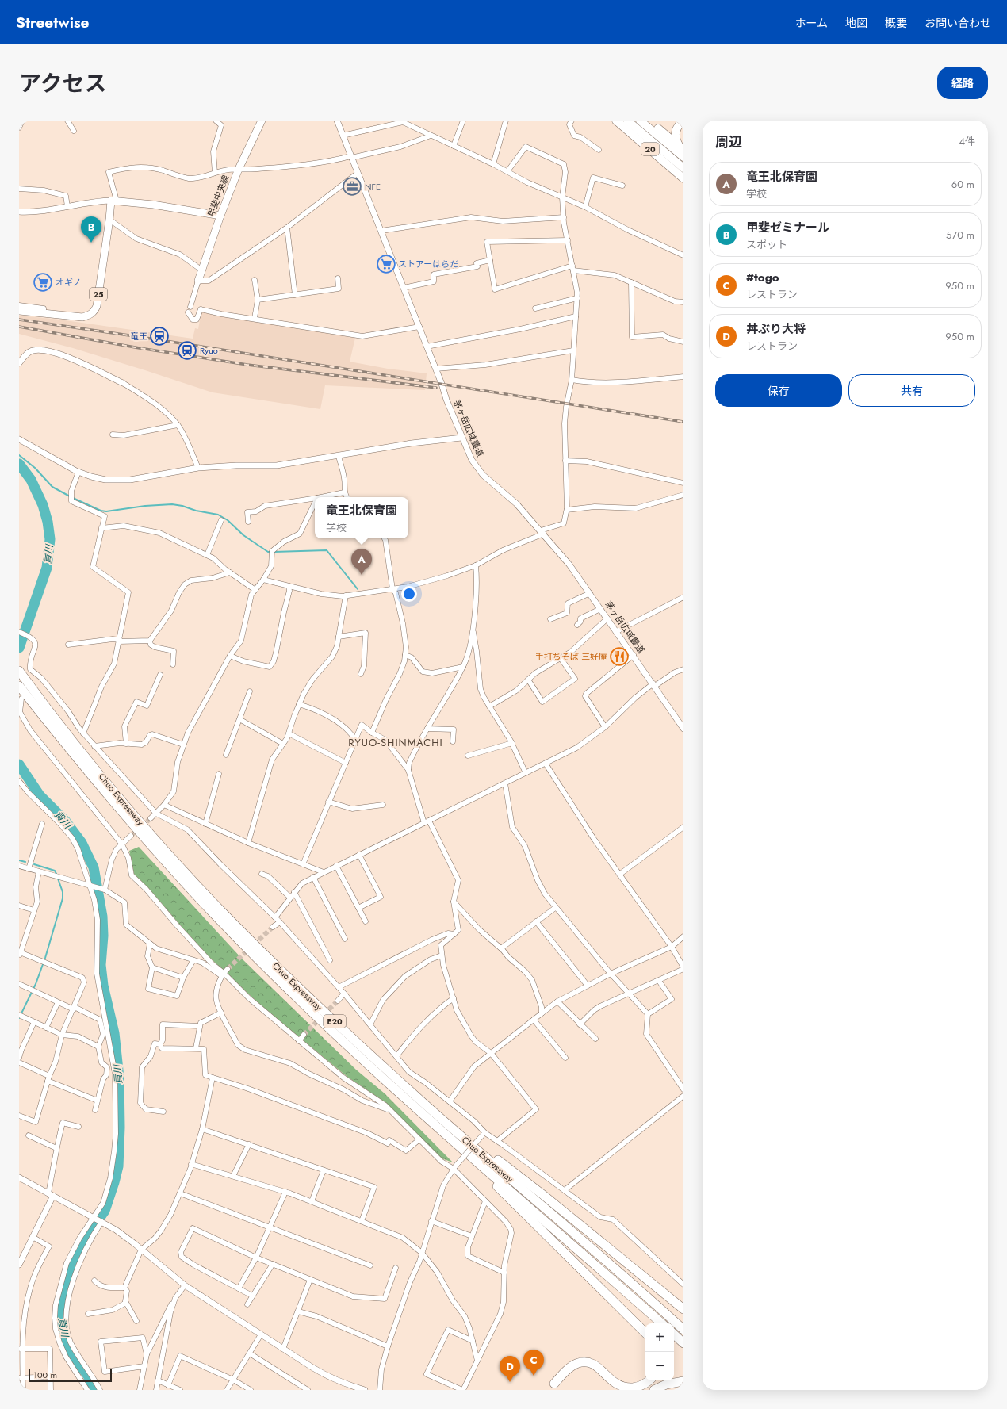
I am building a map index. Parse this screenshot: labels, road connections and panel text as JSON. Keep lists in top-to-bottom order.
{
  "streets": {
    "highway": ["20", "Chuo Expressway", "E20"],
    "main road": ["甲斐中央線", "25"],
    "street": ["茅ヶ岳広域農道"]
  },
  "districts": ["RYUO-SHINMACHI"],
  "water": ["貢川"],
  "places": {
    "office": ["NFE"],
    "supermarket": ["ストアーはらだ", "オギノ"],
    "station": ["竜王", "Ryuo"],
    "restaurant": ["手打ちそば 三好庵"]
  },
  "scale_bar": "100 m",
  "page": {
    "header": "Streetwise",
    "nav": [
      "ホーム",
      "地図",
      "概要",
      "お問い合わせ"
    ],
    "title": "アクセス",
    "buttons": [
      "経路",
      ["保存", "共有"]
    ],
    "heading": ["周辺", "4件"],
    "list": [
      {
        "mark": "A",
        "name": "竜王北保育園",
        "note": "学校",
        "value": "60 m"
      },
      {
        "mark": "B",
        "name": "甲斐ゼミナール",
        "note": "スポット",
        "value": "570 m"
      },
      {
        "mark": "C",
        "name": "#togo",
        "note": "レストラン",
        "value": "950 m"
      },
      {
        "mark": "D",
        "name": "丼ぶり大将",
        "note": "レストラン",
        "value": "950 m"
      }
    ],
    "pins": [
      "B",
      "A",
      "C",
      "D"
    ],
    "popup": ["竜王北保育園", "学校"],
    "map_buttons": ["+", "−"],
    "scale": "100 m"
  }
}
